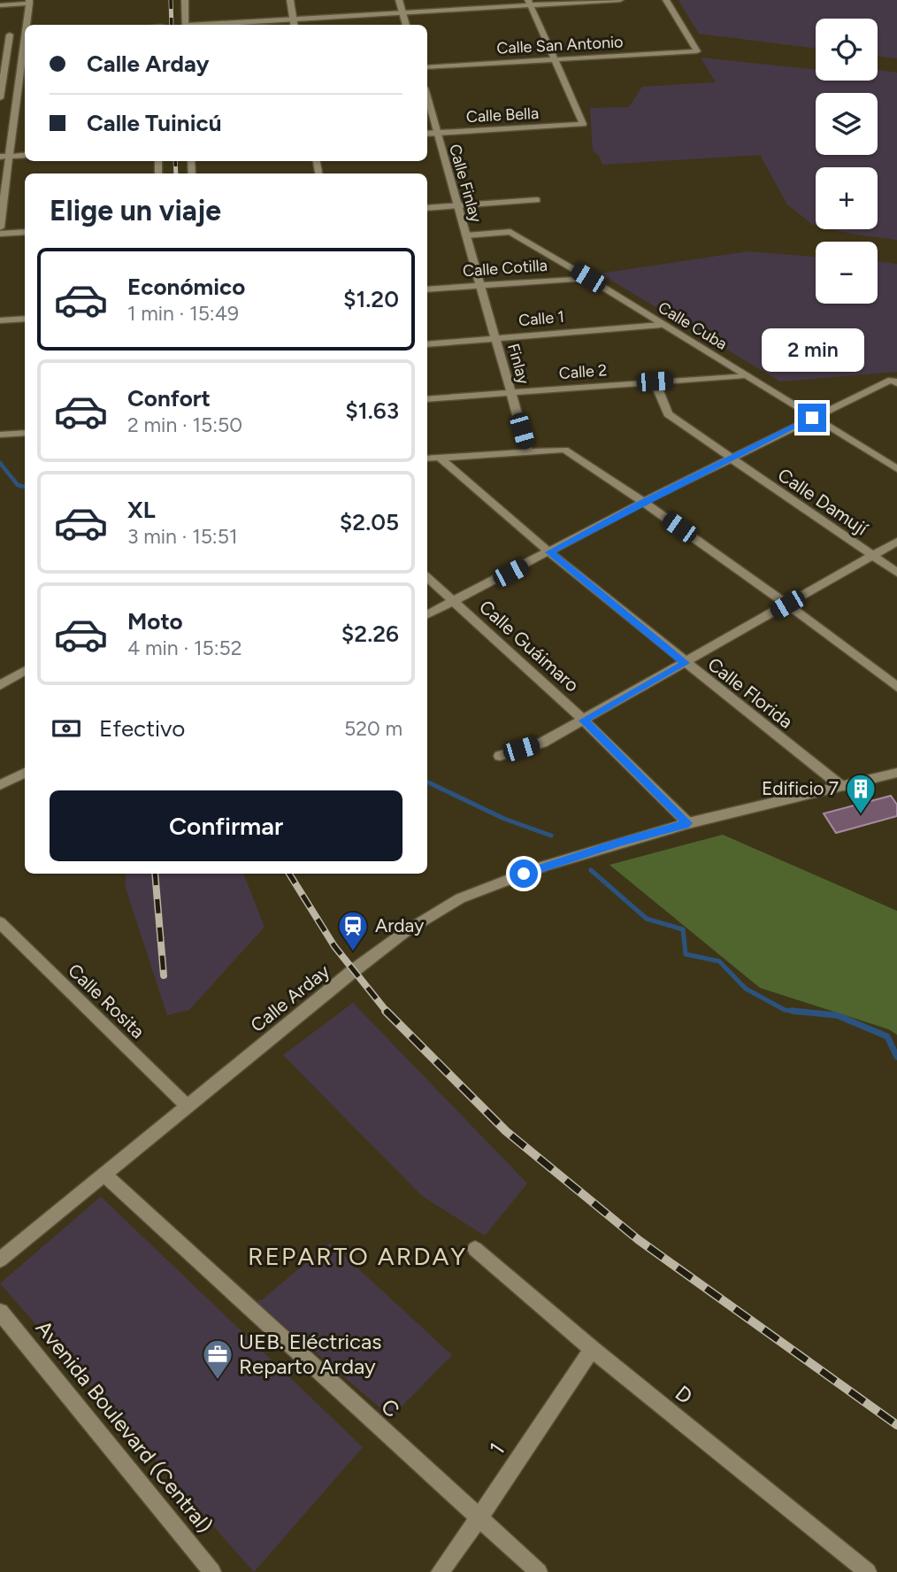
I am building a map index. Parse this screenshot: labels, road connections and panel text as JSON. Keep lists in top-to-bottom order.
{
  "streets": {
    "street": [
      "Calle San Antonio",
      "Calle Bella",
      "Calle Finlay",
      "Calle Cotilla",
      "Calle 1",
      "Calle Cuba",
      "Finlay",
      "Calle 2",
      "Calle Damují",
      "Calle Guáimaro",
      "Calle Florida",
      "Calle Arday",
      "Calle Rosita",
      "D",
      "C",
      "Avenida Boulevard (Central)",
      "1"
    ]
  },
  "crossings": [
    ["Calle San Antonio", "Calle Bella"],
    ["Calle Bella", "Calle Finlay"],
    ["Calle Finlay", "Calle Cotilla"],
    ["Calle Finlay", "Calle Cuba"],
    ["Calle Finlay", "Finlay"],
    ["Calle Cotilla", "Calle Cuba"],
    ["Calle Cotilla", "Finlay"],
    ["Calle 1", "Calle Cuba"],
    ["Calle 1", "Finlay"],
    ["Calle Cuba", "Calle 2"],
    ["Finlay", "Calle 2"],
    ["Calle 2", "Calle Damují"],
    ["Calle Guáimaro", "Calle Arday"],
    ["Calle Florida", "Calle Arday"],
    ["Calle Arday", "Calle Rosita"],
    ["Calle Arday", "C"],
    ["D", "1"],
    ["C", "1"]
  ],
  "districts": ["REPARTO ARDAY"],
  "places": {
    "building": ["Edificio 7"],
    "station": ["Arday"],
    "office": ["UEB. Eléctricas Reparto Arday"]
  },
  "page": {
    "map_buttons": ["+", "−"],
    "banner": ["Calle Arday", "Calle Tuinicú"],
    "heading": "Elige un viaje",
    "list": [
      {
        "name": "Económico",
        "note": "1 min · 15:49",
        "value": "$1.20"
      },
      {
        "name": "Confort",
        "note": "2 min · 15:50",
        "value": "$1.63"
      },
      {
        "name": "XL",
        "note": "3 min · 15:51",
        "value": "$2.05"
      },
      {
        "name": "Moto",
        "note": "4 min · 15:52",
        "value": "$2.26"
      }
    ],
    "bubble": "2 min",
    "pay": ["Efectivo", "520 m"],
    "buttons": "Confirmar"
  }
}
